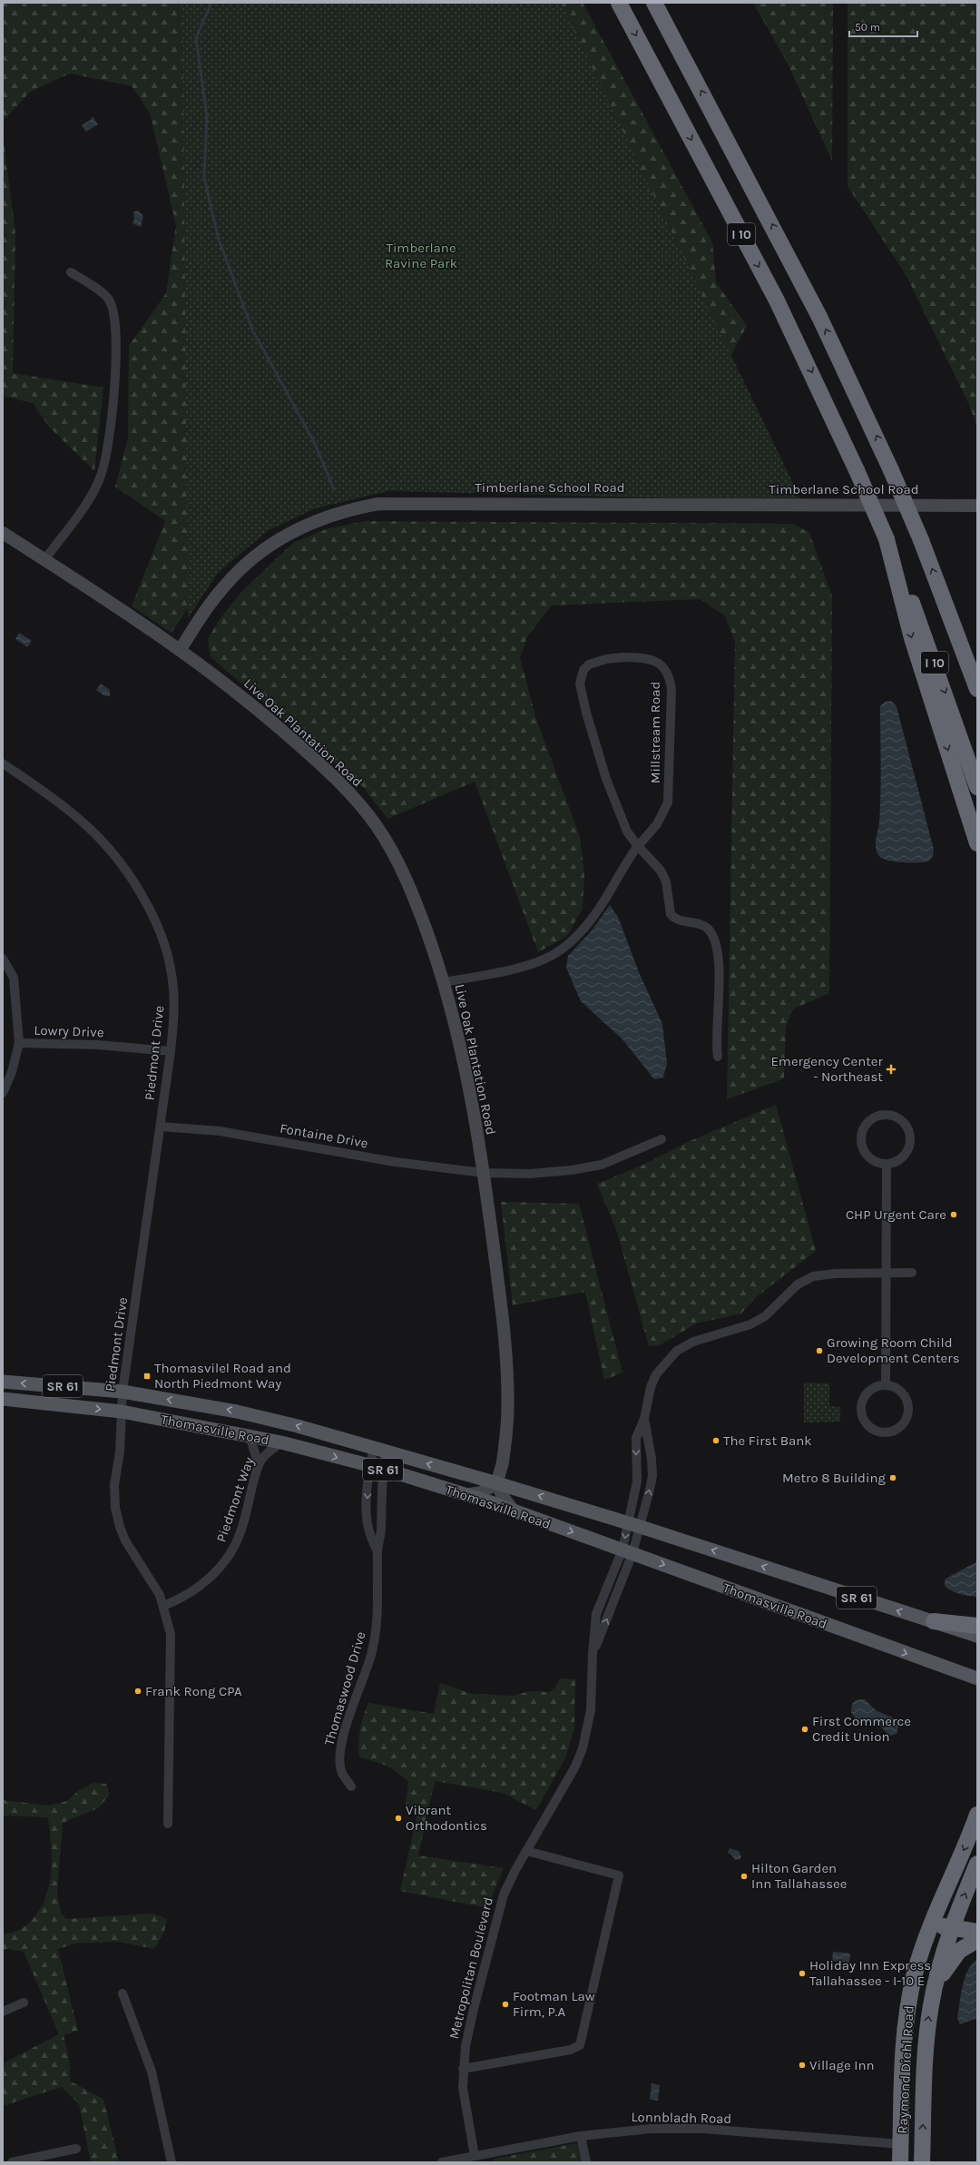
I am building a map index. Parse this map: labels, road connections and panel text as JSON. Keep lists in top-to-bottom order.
{
  "streets": {
    "highway": ["I 10", "Raymond Diehl Road"],
    "main road": ["SR 61", "Thomasville Road"],
    "street": [
      "Timberlane School Road",
      "Live Oak Plantation Road",
      "Millstream Road",
      "Lowry Drive",
      "Piedmont Drive",
      "Fontaine Drive",
      "Piedmont Way",
      "Thomaswood Drive",
      "Metropolitan Boulevard",
      "Lonnbladh Road"
    ]
  },
  "crossings": [
    ["Timberlane School Road", "Live Oak Plantation Road"],
    ["Live Oak Plantation Road", "Millstream Road"],
    ["Live Oak Plantation Road", "Fontaine Drive"],
    ["Live Oak Plantation Road", "Thomasville Road"],
    ["Lowry Drive", "Piedmont Drive"],
    ["Piedmont Drive", "Fontaine Drive"],
    ["Piedmont Drive", "Thomasville Road"],
    ["Piedmont Drive", "Piedmont Way"],
    ["Thomasville Road", "Piedmont Way"],
    ["Thomasville Road", "Thomaswood Drive"],
    ["Thomasville Road", "Metropolitan Boulevard"],
    ["Metropolitan Boulevard", "Lonnbladh Road"],
    ["Raymond Diehl Road", "Lonnbladh Road"]
  ],
  "parks": ["Timberlane Ravine Park"],
  "places": {
    "health": ["Emergency Center - Northeast"],
    "other": [
      "CHP Urgent Care",
      "Growing Room Child Development Centers",
      "The First Bank",
      "Metro 8 Building",
      "Frank Rong CPA",
      "First Commerce Credit Union",
      "Vibrant Orthodontics",
      "Hilton Garden Inn Tallahassee",
      "Holiday Inn Express Tallahassee - I-10 E",
      "Footman Law Firm, P.A",
      "Village Inn"
    ],
    "transit": ["Thomasvilel Road and North Piedmont Way"]
  },
  "scale_bar": "50 m"
}
